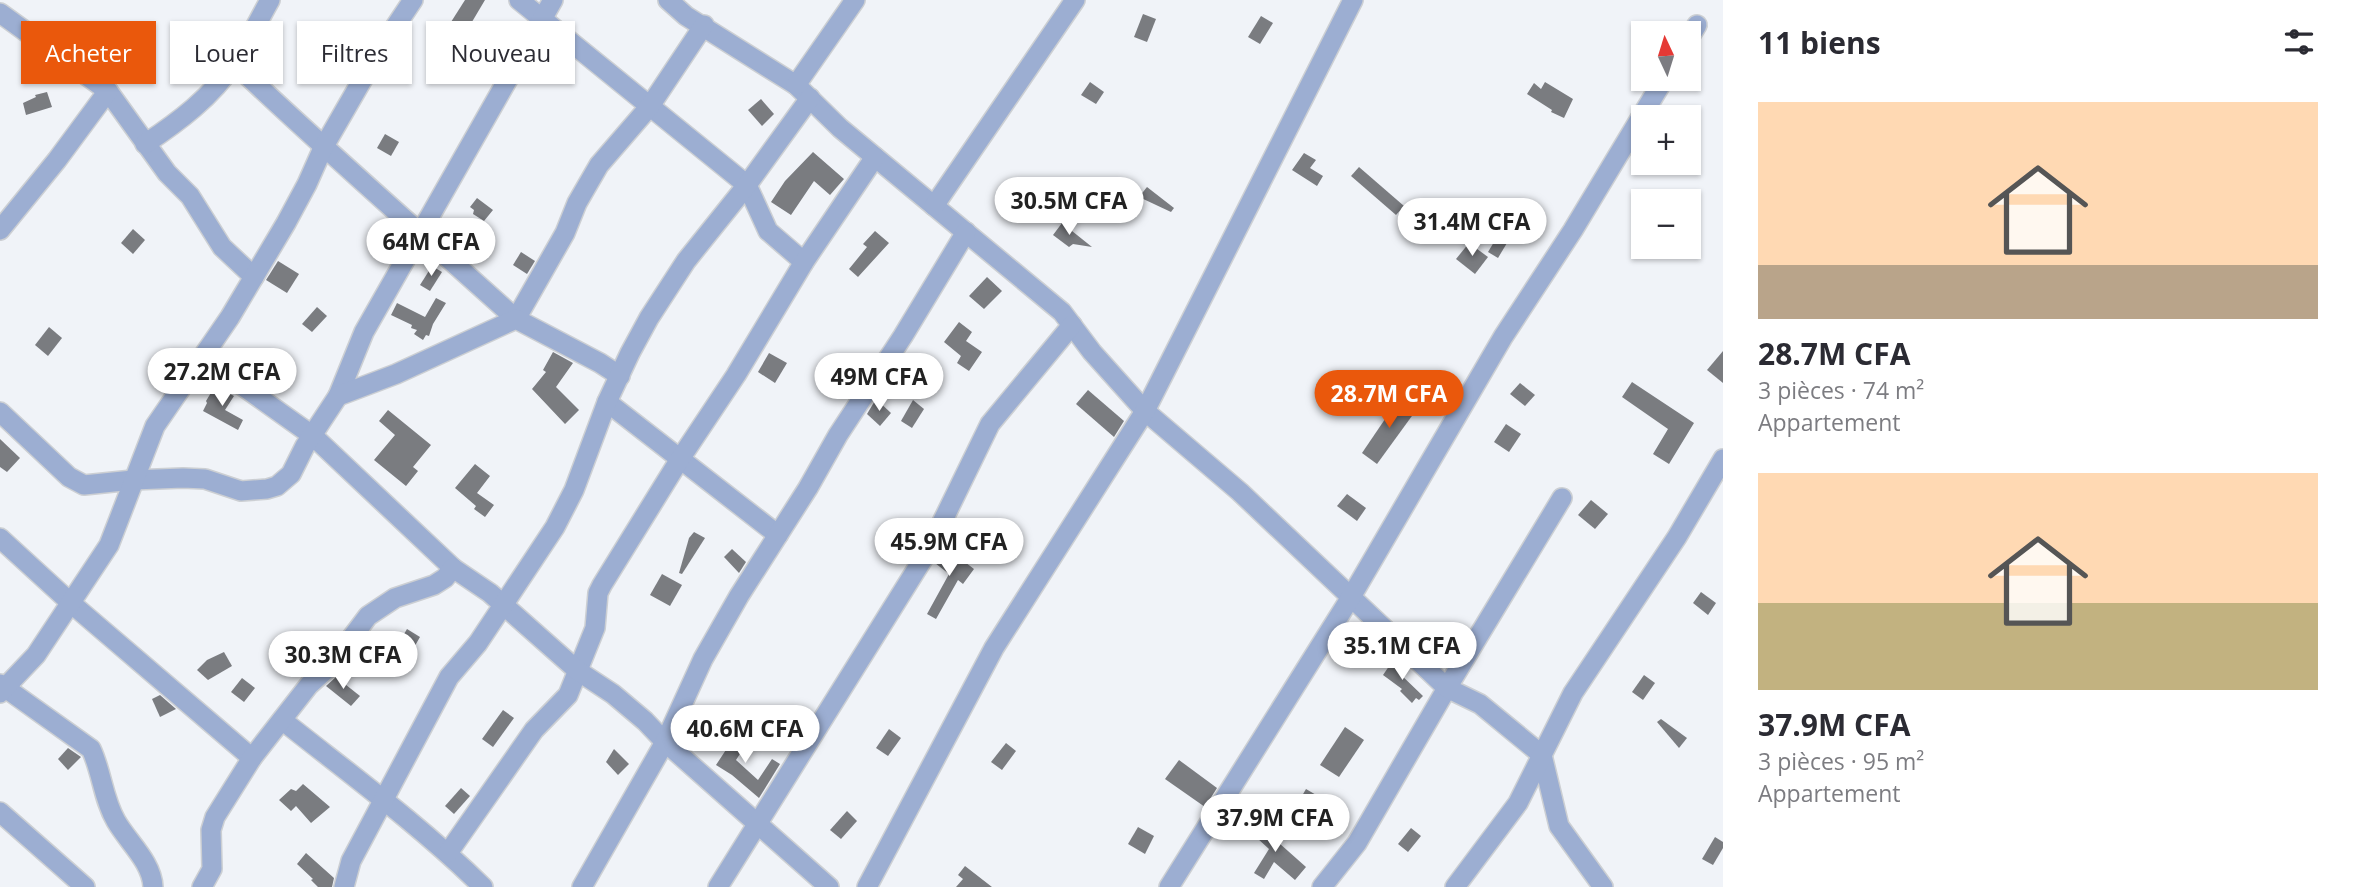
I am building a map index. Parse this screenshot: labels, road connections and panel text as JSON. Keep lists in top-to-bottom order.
{
  "north": "top",
  "page": {
    "heading": "11 biens",
    "map_buttons": ["+", "−"],
    "chip": [
      "Acheter",
      "Louer",
      "Filtres",
      "Nouveau"
    ],
    "list": [
      {
        "name": "28.7M CFA",
        "note": "3 pièces · 74 m² · Appartement"
      },
      {
        "name": "37.9M CFA",
        "note": "3 pièces · 95 m² · Appartement"
      }
    ],
    "price": [
      "30.5M CFA",
      "31.4M CFA",
      "64M CFA",
      "27.2M CFA",
      "49M CFA",
      "28.7M CFA",
      "45.9M CFA",
      "35.1M CFA",
      "30.3M CFA",
      "40.6M CFA",
      "37.9M CFA"
    ]
  }
}
